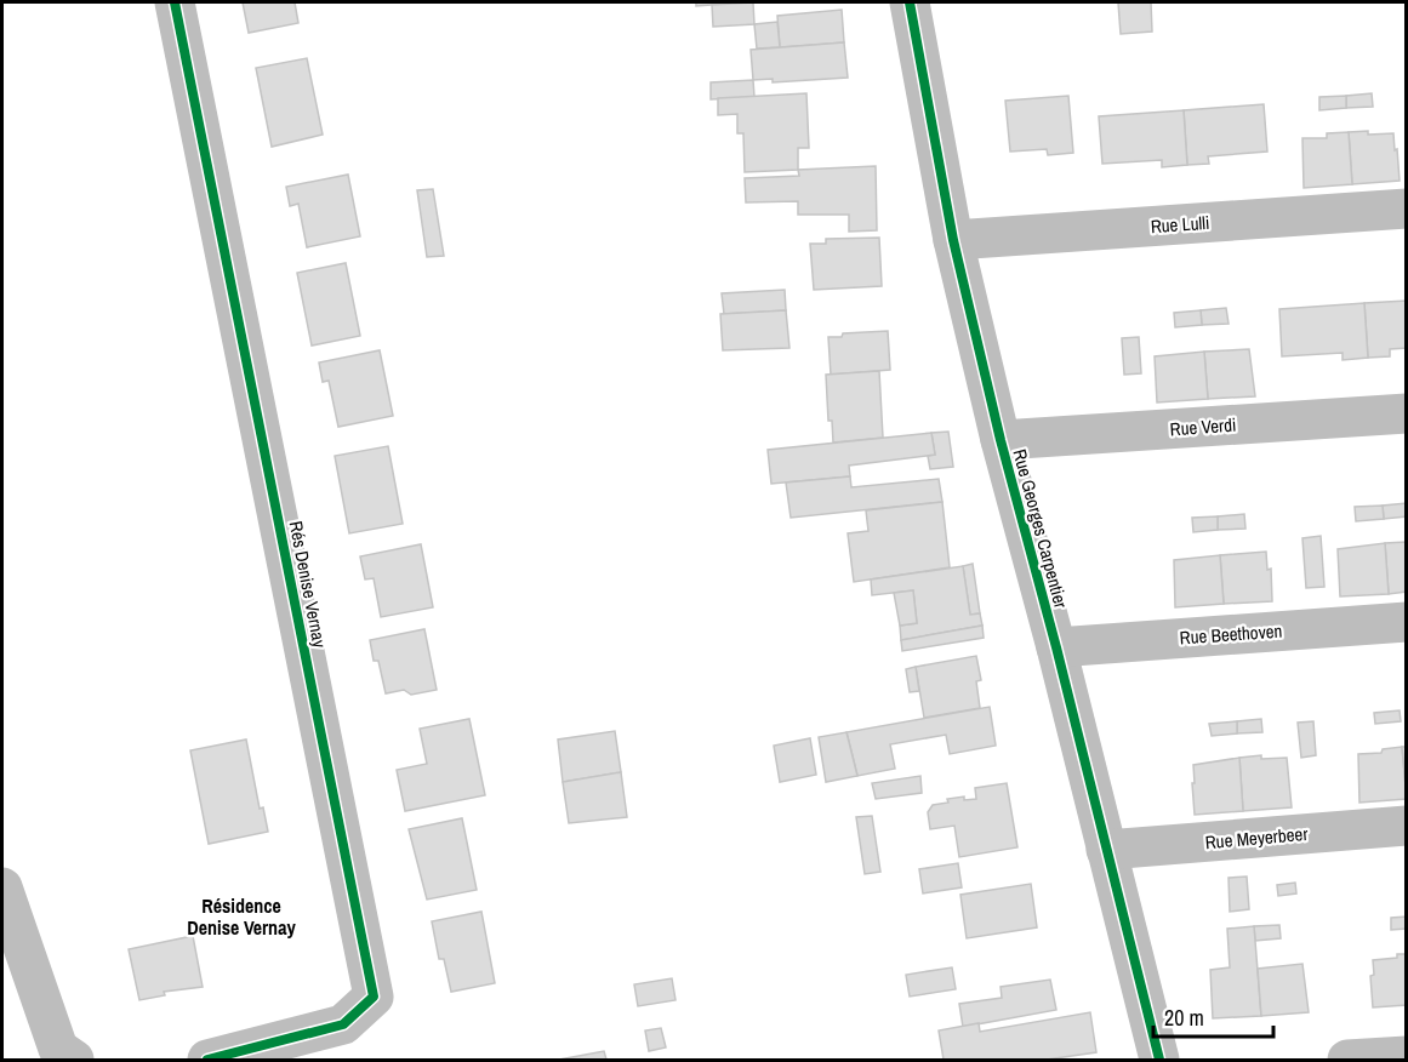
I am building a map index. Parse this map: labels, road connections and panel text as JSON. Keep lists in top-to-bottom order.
{
  "streets": {
    "street": [
      "Rue Lulli",
      "Rue Verdi",
      "Rue Georges Carpentier",
      "Rés Denise Vernay",
      "Rue Beethoven",
      "Rue Meyerbeer"
    ]
  },
  "crossings": [
    ["Rue Lulli", "Rue Georges Carpentier"],
    ["Rue Verdi", "Rue Georges Carpentier"],
    ["Rue Georges Carpentier", "Rue Beethoven"],
    ["Rue Georges Carpentier", "Rue Meyerbeer"]
  ],
  "districts": ["Résidence Denise Vernay"],
  "scale_bar": "20 m"
}
